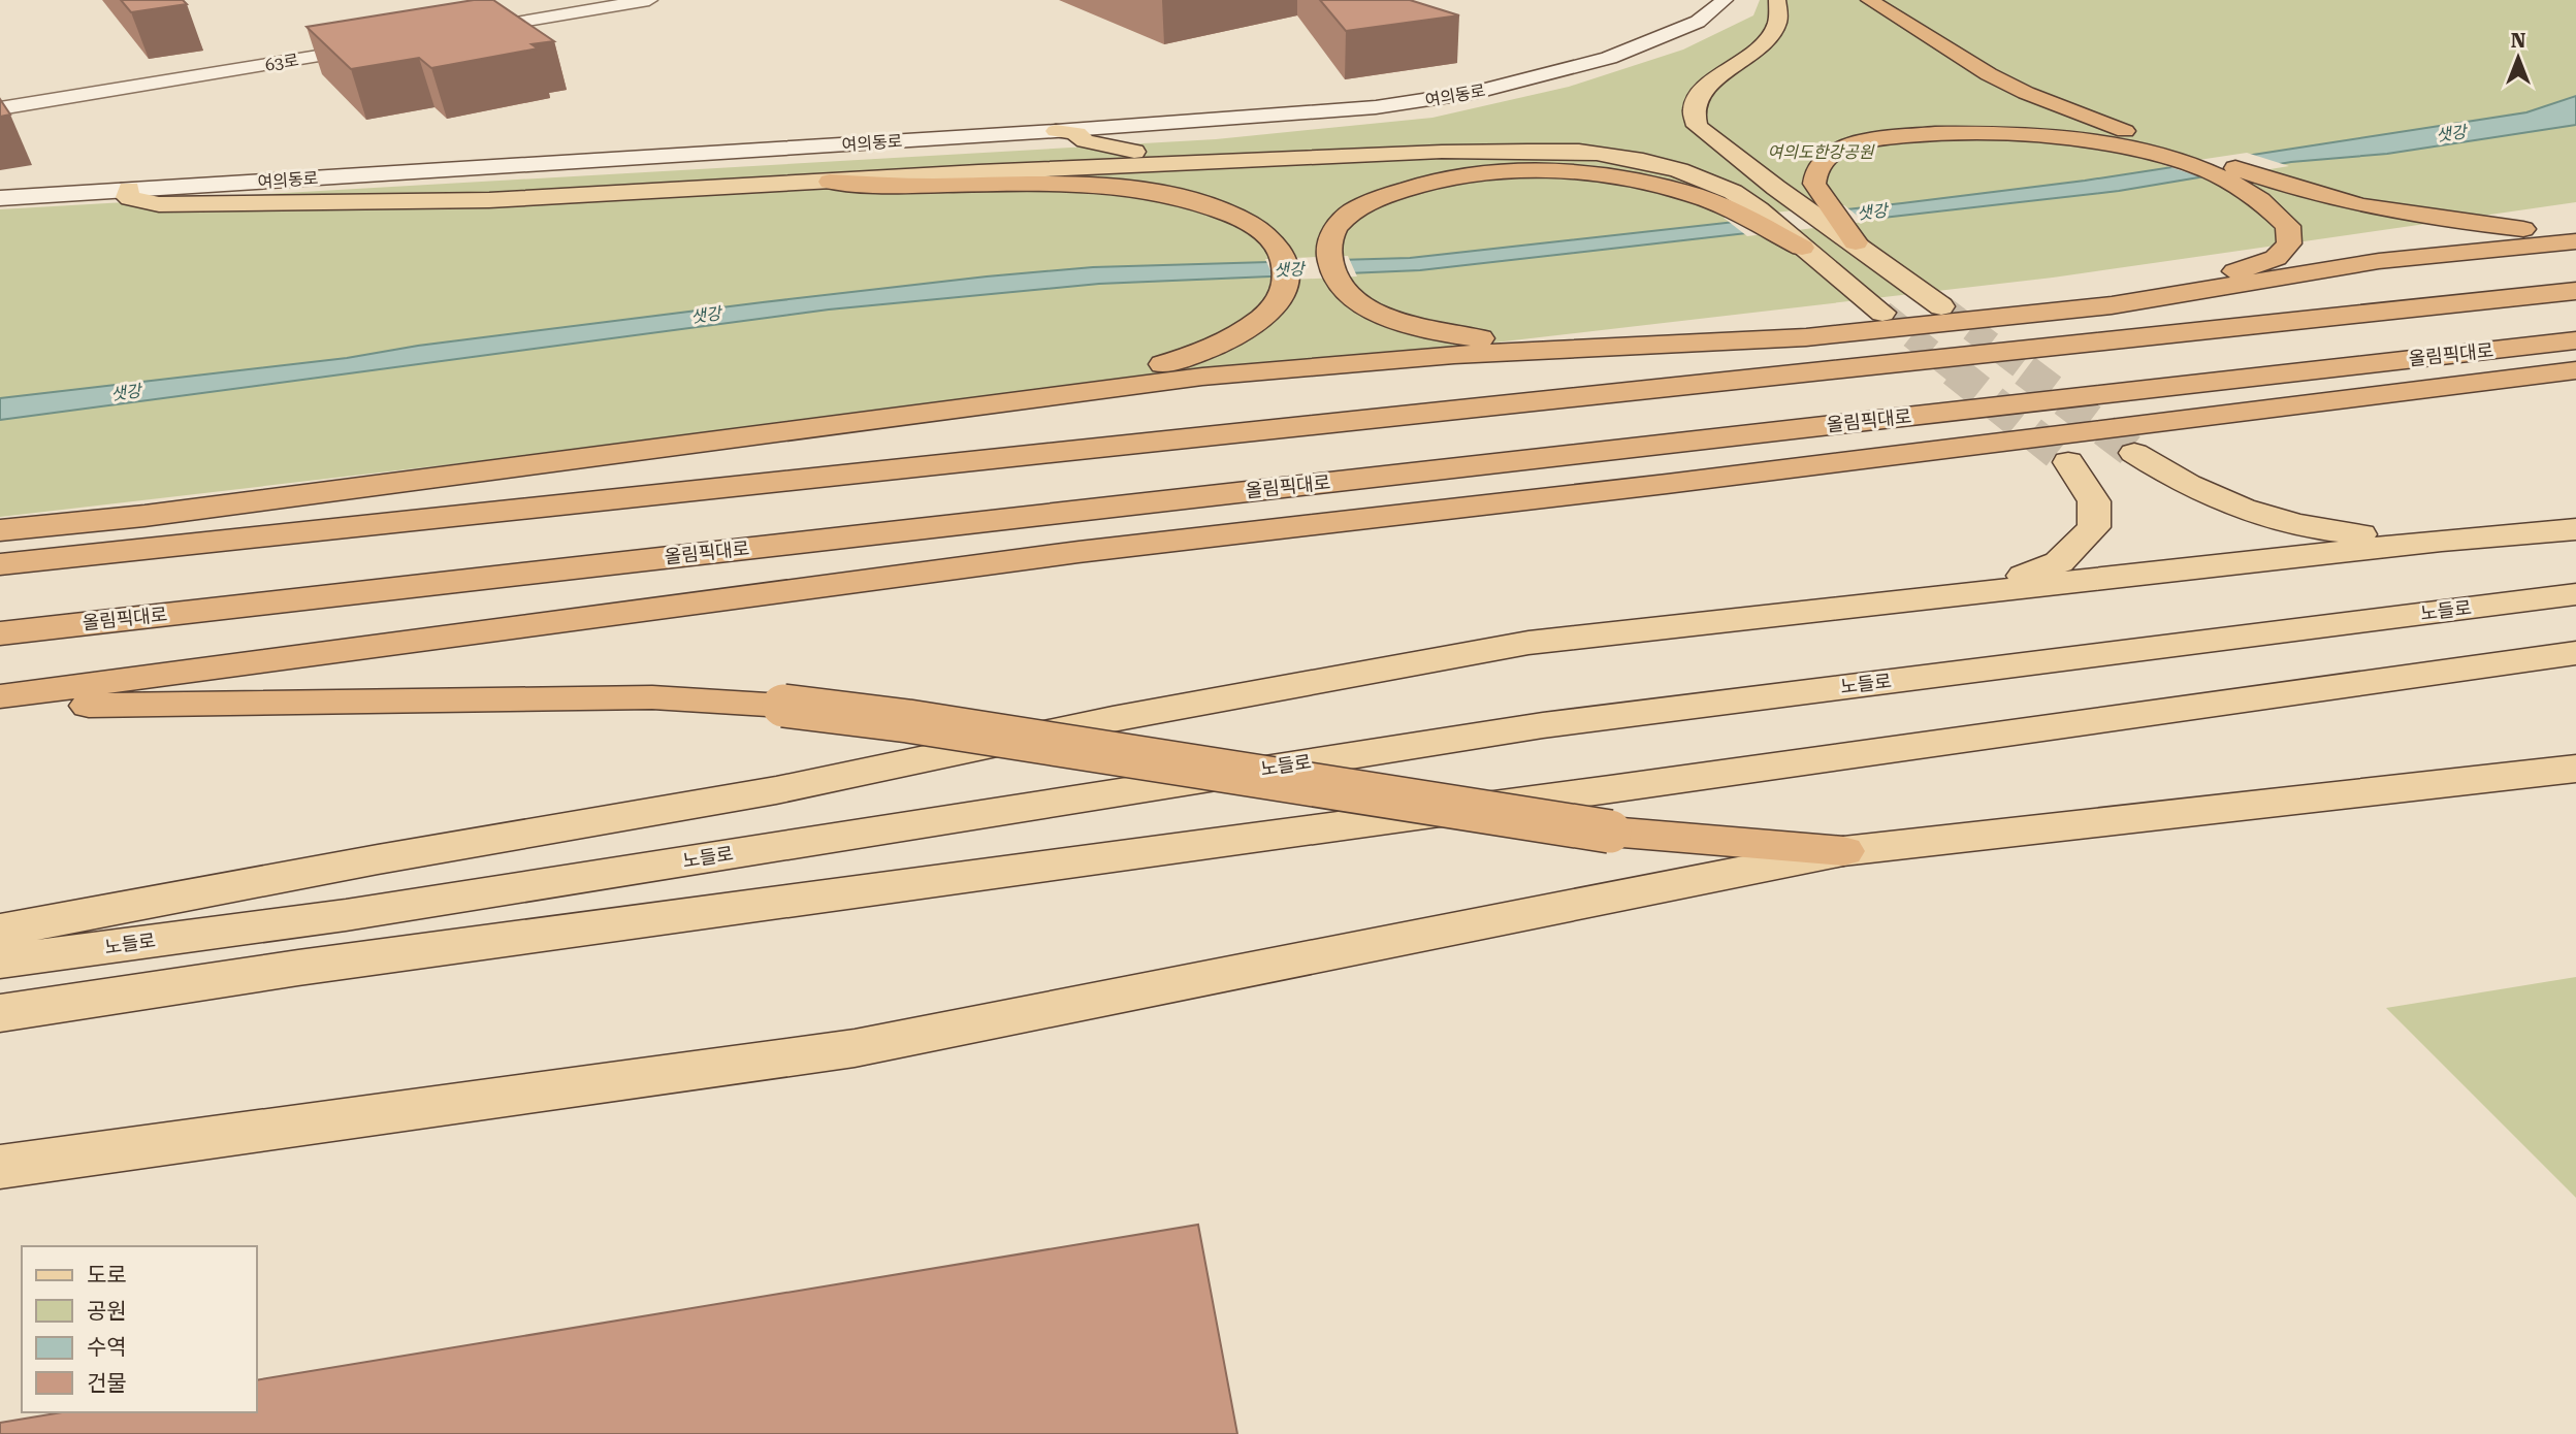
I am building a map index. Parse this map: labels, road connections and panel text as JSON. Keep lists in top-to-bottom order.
{
  "streets": {
    "highway": ["올림픽대로"],
    "main road": ["63로", "여의동로", "노들로"]
  },
  "water": ["샛강"],
  "parks": ["여의도한강공원"],
  "legend": [
    "도로",
    "공원",
    "수역",
    "건물"
  ],
  "north": "top"
}
